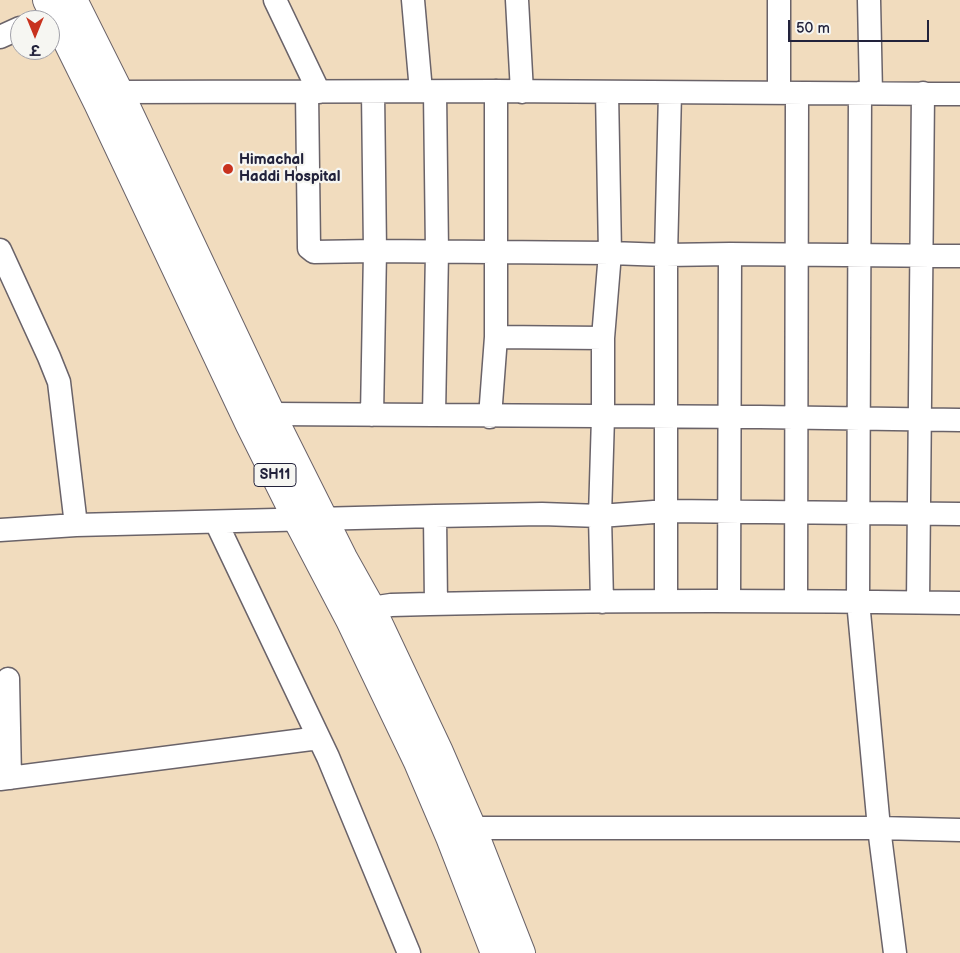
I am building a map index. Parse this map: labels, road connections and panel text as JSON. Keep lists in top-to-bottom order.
{
  "streets": {
    "main road": ["SH11"]
  },
  "places": ["Himachal Haddi Hospital"],
  "scale_bar": "50 m",
  "north": "bottom"
}
